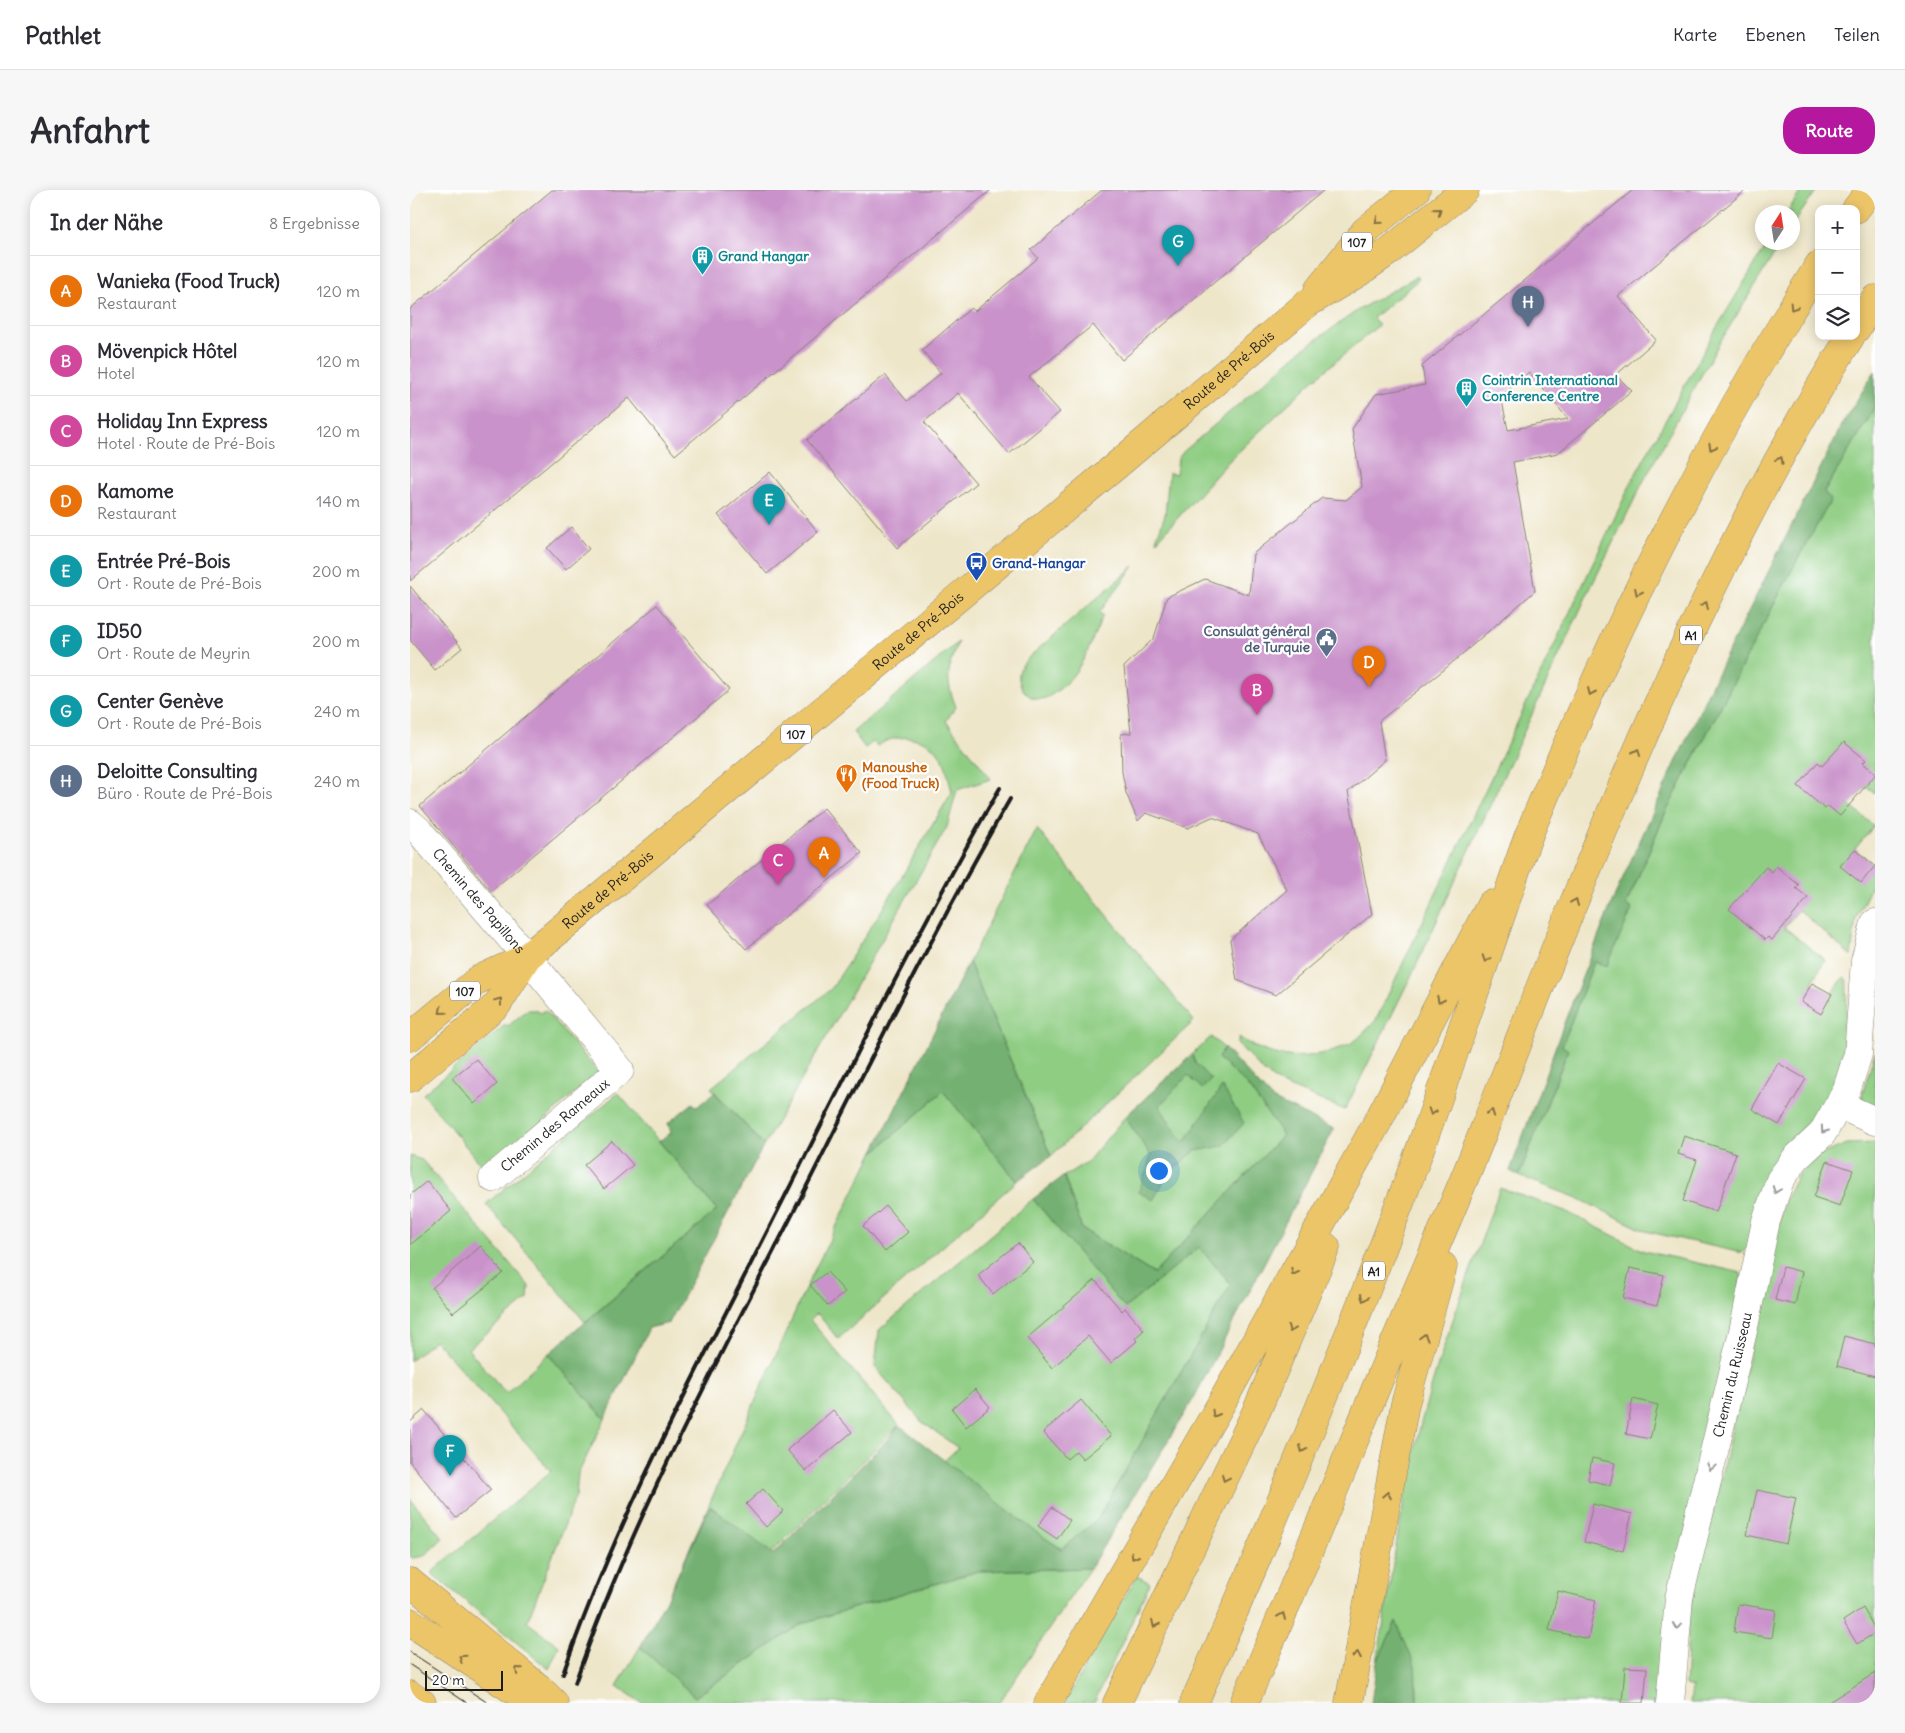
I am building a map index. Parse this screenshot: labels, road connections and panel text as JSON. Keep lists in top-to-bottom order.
{
  "streets": {
    "main road": ["107", "Route de Pré-Bois", "A1"],
    "street": ["Chemin des Papillons", "Chemin des Rameaux", "Chemin du Ruisseau"]
  },
  "crossings": [
    ["Route de Pré-Bois", "Chemin des Papillons"],
    ["Route de Pré-Bois", "Chemin des Rameaux"],
    ["Chemin des Papillons", "Chemin des Rameaux"]
  ],
  "one_way": ["Chemin du Ruisseau"],
  "places": {
    "building": ["Grand Hangar", "Cointrin International Conference Centre"],
    "bus stop": ["Grand-Hangar"],
    "public building": ["Consulat général de Turquie"],
    "restaurant": ["Manoushe (Food Truck)"]
  },
  "scale_bar": "20 m",
  "north": "top",
  "page": {
    "header": "Pathlet",
    "nav": ["Karte", "Ebenen", "Teilen"],
    "buttons": "Route",
    "title": "Anfahrt",
    "heading": ["In der Nähe", "8 Ergebnisse"],
    "map_buttons": ["+", "−"],
    "pins": [
      "G",
      "H",
      "E",
      "D",
      "B",
      "A",
      "C",
      "F"
    ],
    "list": [
      {
        "mark": "A",
        "name": "Wanieka (Food Truck)",
        "note": "Restaurant",
        "value": "120 m"
      },
      {
        "mark": "B",
        "name": "Mövenpick Hôtel",
        "note": "Hotel",
        "value": "120 m"
      },
      {
        "mark": "C",
        "name": "Holiday Inn Express",
        "note": "Hotel · Route de Pré-Bois",
        "value": "120 m"
      },
      {
        "mark": "D",
        "name": "Kamome",
        "note": "Restaurant",
        "value": "140 m"
      },
      {
        "mark": "E",
        "name": "Entrée Pré-Bois",
        "note": "Ort · Route de Pré-Bois",
        "value": "200 m"
      },
      {
        "mark": "F",
        "name": "ID50",
        "note": "Ort · Route de Meyrin",
        "value": "200 m"
      },
      {
        "mark": "G",
        "name": "Center Genève",
        "note": "Ort · Route de Pré-Bois",
        "value": "240 m"
      },
      {
        "mark": "H",
        "name": "Deloitte Consulting",
        "note": "Büro · Route de Pré-Bois",
        "value": "240 m"
      }
    ],
    "scale": "20 m"
  }
}
